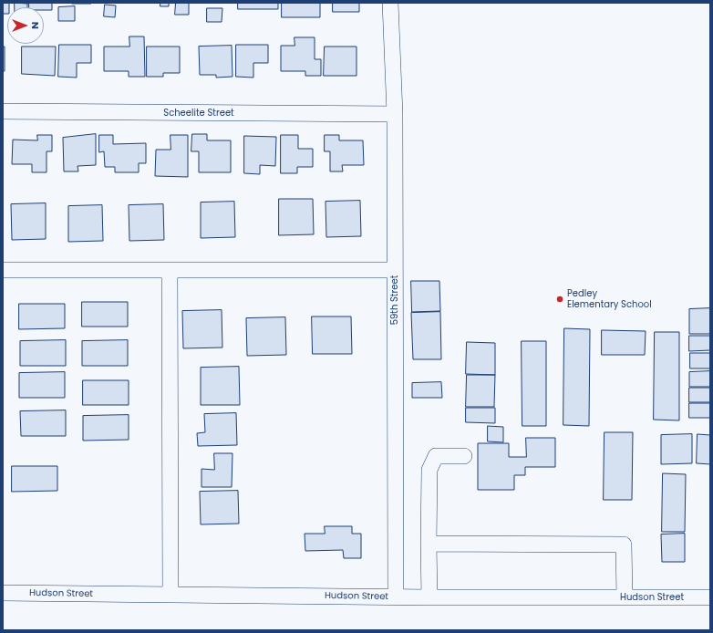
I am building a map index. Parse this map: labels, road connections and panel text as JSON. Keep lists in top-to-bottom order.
{
  "streets": {
    "street": ["Scheelite Street", "59th Street", "Hudson Street"]
  },
  "crossings": [
    ["Scheelite Street", "59th Street"],
    ["59th Street", "Hudson Street"]
  ],
  "places": ["Pedley Elementary School"],
  "north": "right"
}
